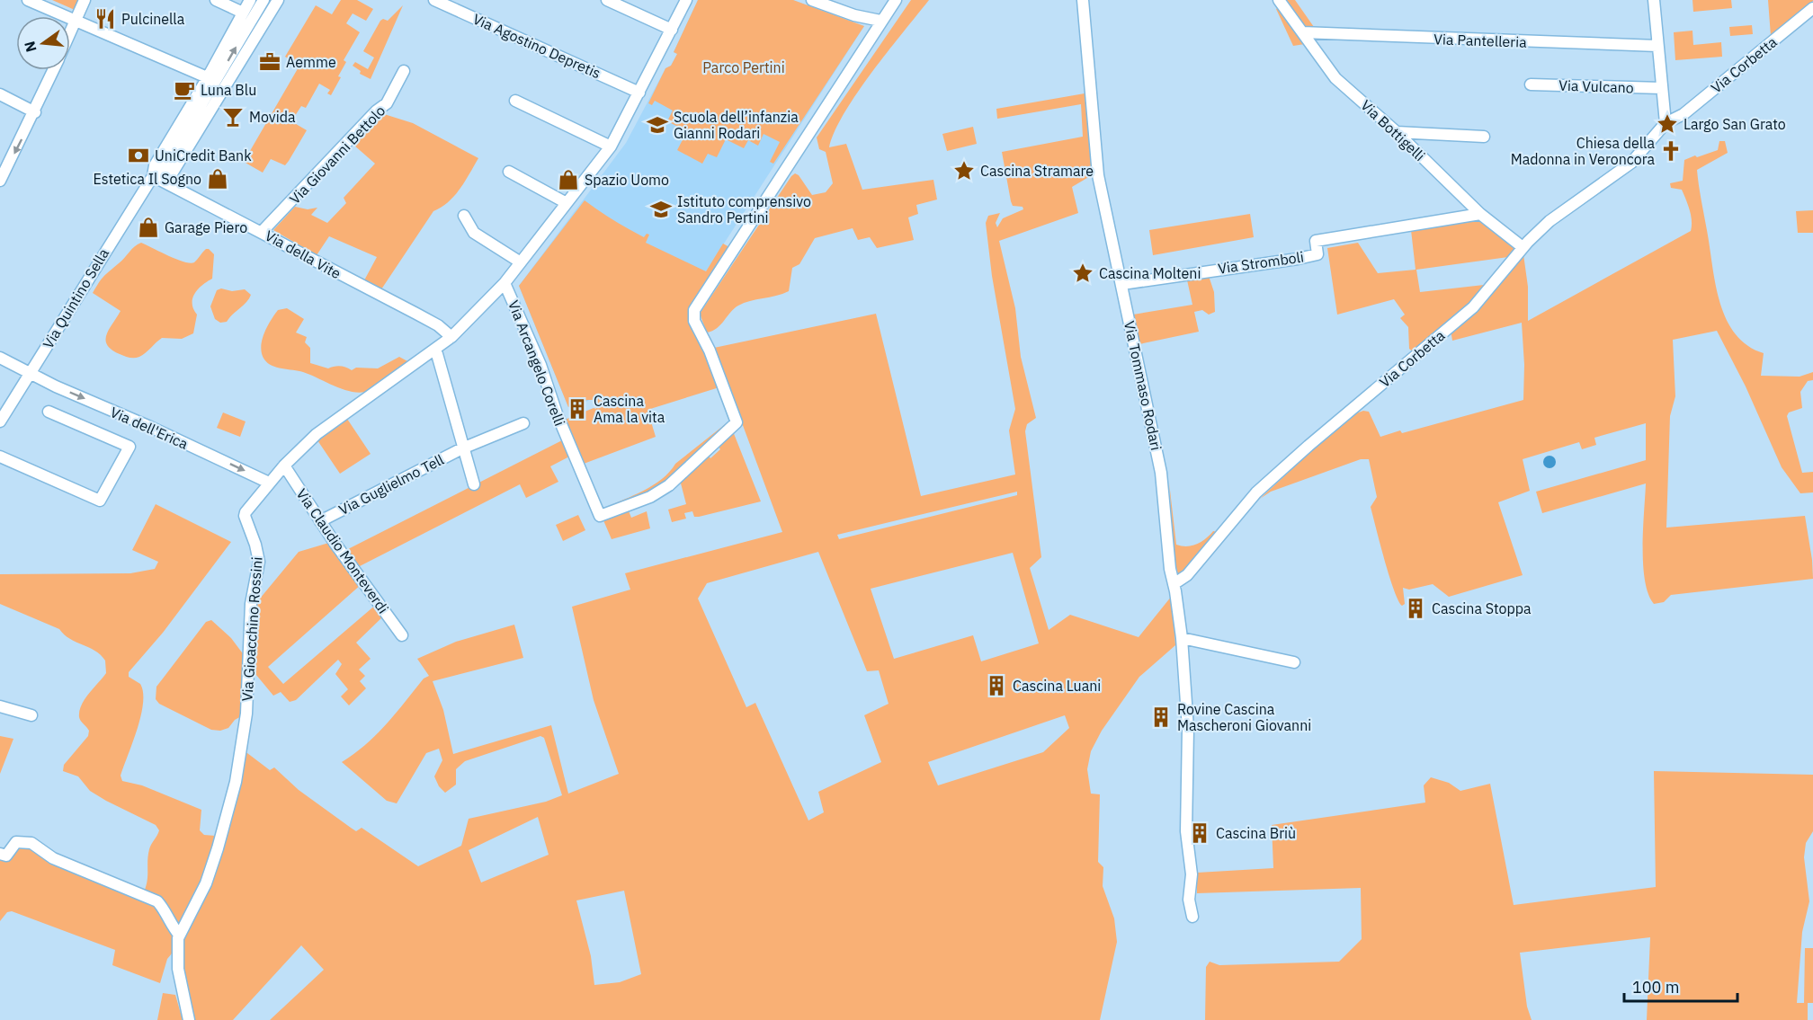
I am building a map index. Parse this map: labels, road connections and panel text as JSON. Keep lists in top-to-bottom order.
{
  "streets": {
    "street": [
      "Via Pantelleria",
      "Via Agostino Depretis",
      "Via Corbetta",
      "Via Vulcano",
      "Via Bottigelli",
      "Via Giovanni Bettolo",
      "Via della Vite",
      "Via Stromboli",
      "Via Quintino Sella",
      "Via Arcangelo Corelli",
      "Via Tommaso Rodari",
      "Via dell'Erica",
      "Via Guglielmo Tell",
      "Via Claudio Monteverdi",
      "Via Gioacchino Rossini"
    ]
  },
  "crossings": [
    ["Via Pantelleria", "Via Bottigelli"],
    ["Via Agostino Depretis", "Via Gioacchino Rossini"],
    ["Via Corbetta", "Via Bottigelli"],
    ["Via Corbetta", "Via Tommaso Rodari"],
    ["Via Bottigelli", "Via Stromboli"],
    ["Via Giovanni Bettolo", "Via della Vite"],
    ["Via della Vite", "Via Quintino Sella"],
    ["Via della Vite", "Via Gioacchino Rossini"],
    ["Via Stromboli", "Via Tommaso Rodari"],
    ["Via Quintino Sella", "Via dell'Erica"],
    ["Via Arcangelo Corelli", "Via Gioacchino Rossini"],
    ["Via dell'Erica", "Via Gioacchino Rossini"],
    ["Via Guglielmo Tell", "Via Claudio Monteverdi"],
    ["Via Guglielmo Tell", "Via Gioacchino Rossini"],
    ["Via Claudio Monteverdi", "Via Gioacchino Rossini"]
  ],
  "one_way": ["Via dell'Erica"],
  "parks": ["Parco Pertini"],
  "places": {
    "restaurant": ["Pulcinella"],
    "office": ["Aemme"],
    "cafe": ["Luna Blu"],
    "bar": ["Movida"],
    "place": ["Largo San Grato", "Cascina Stramare", "Cascina Molteni"],
    "school or university": ["Scuola dell’infanzia Gianni Rodari", "Istituto comprensivo Sandro Pertini"],
    "church": ["Chiesa della Madonna in Veroncora"],
    "bank": ["UniCredit Bank"],
    "shop": ["Estetica Il Sogno", "Spazio Uomo", "Garage Piero"],
    "building": [
      "Cascina Ama la vita",
      "Cascina Stoppa",
      "Cascina Luani",
      "Rovine Cascina Mascheroni Giovanni",
      "Cascina Briù"
    ]
  },
  "scale_bar": "100 m",
  "north": "left"
}
